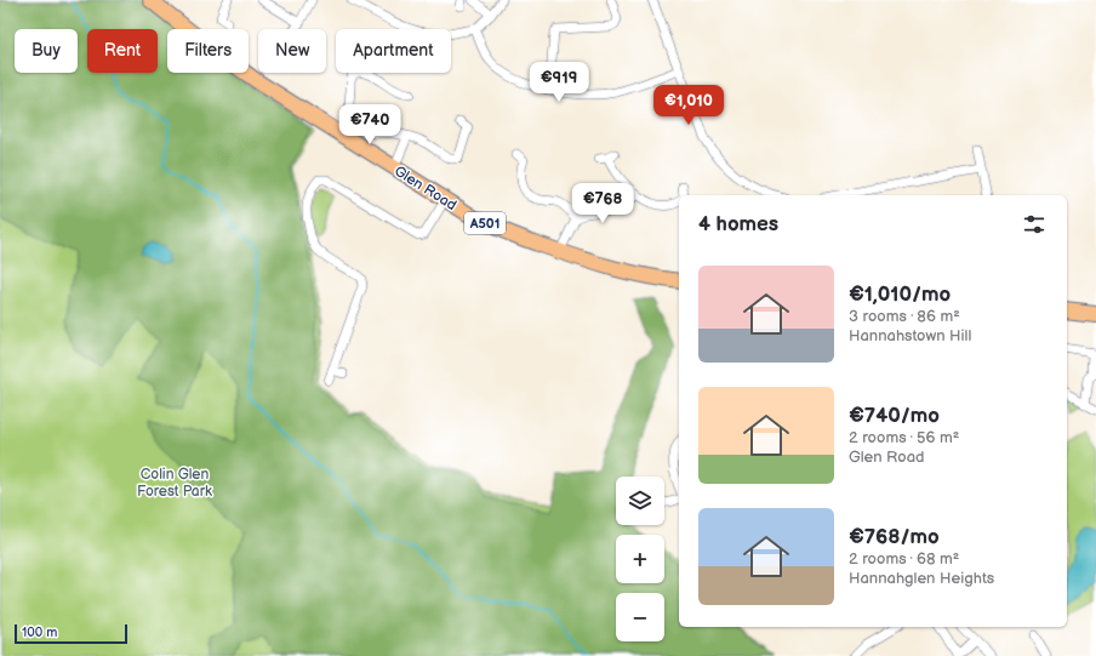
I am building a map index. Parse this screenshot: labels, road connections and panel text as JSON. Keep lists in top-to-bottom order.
{
  "streets": {
    "main road": ["Glen Road", "A501"]
  },
  "parks": ["Colin Glen Forest Park"],
  "scale_bar": "100 m",
  "page": {
    "chip": [
      "Buy",
      "Rent",
      "Filters",
      "New",
      "Apartment"
    ],
    "price": [
      "€919",
      "€1,010",
      "€740",
      "€768"
    ],
    "heading": "4 homes",
    "list": [
      {
        "name": "€1,010/mo",
        "note": "3 rooms · 86 m² · Hannahstown Hill"
      },
      {
        "name": "€740/mo",
        "note": "2 rooms · 56 m² · Glen Road"
      },
      {
        "name": "€768/mo",
        "note": "2 rooms · 68 m² · Hannahglen Heights"
      }
    ],
    "map_buttons": ["+", "−"],
    "scale": "100 m"
  }
}
